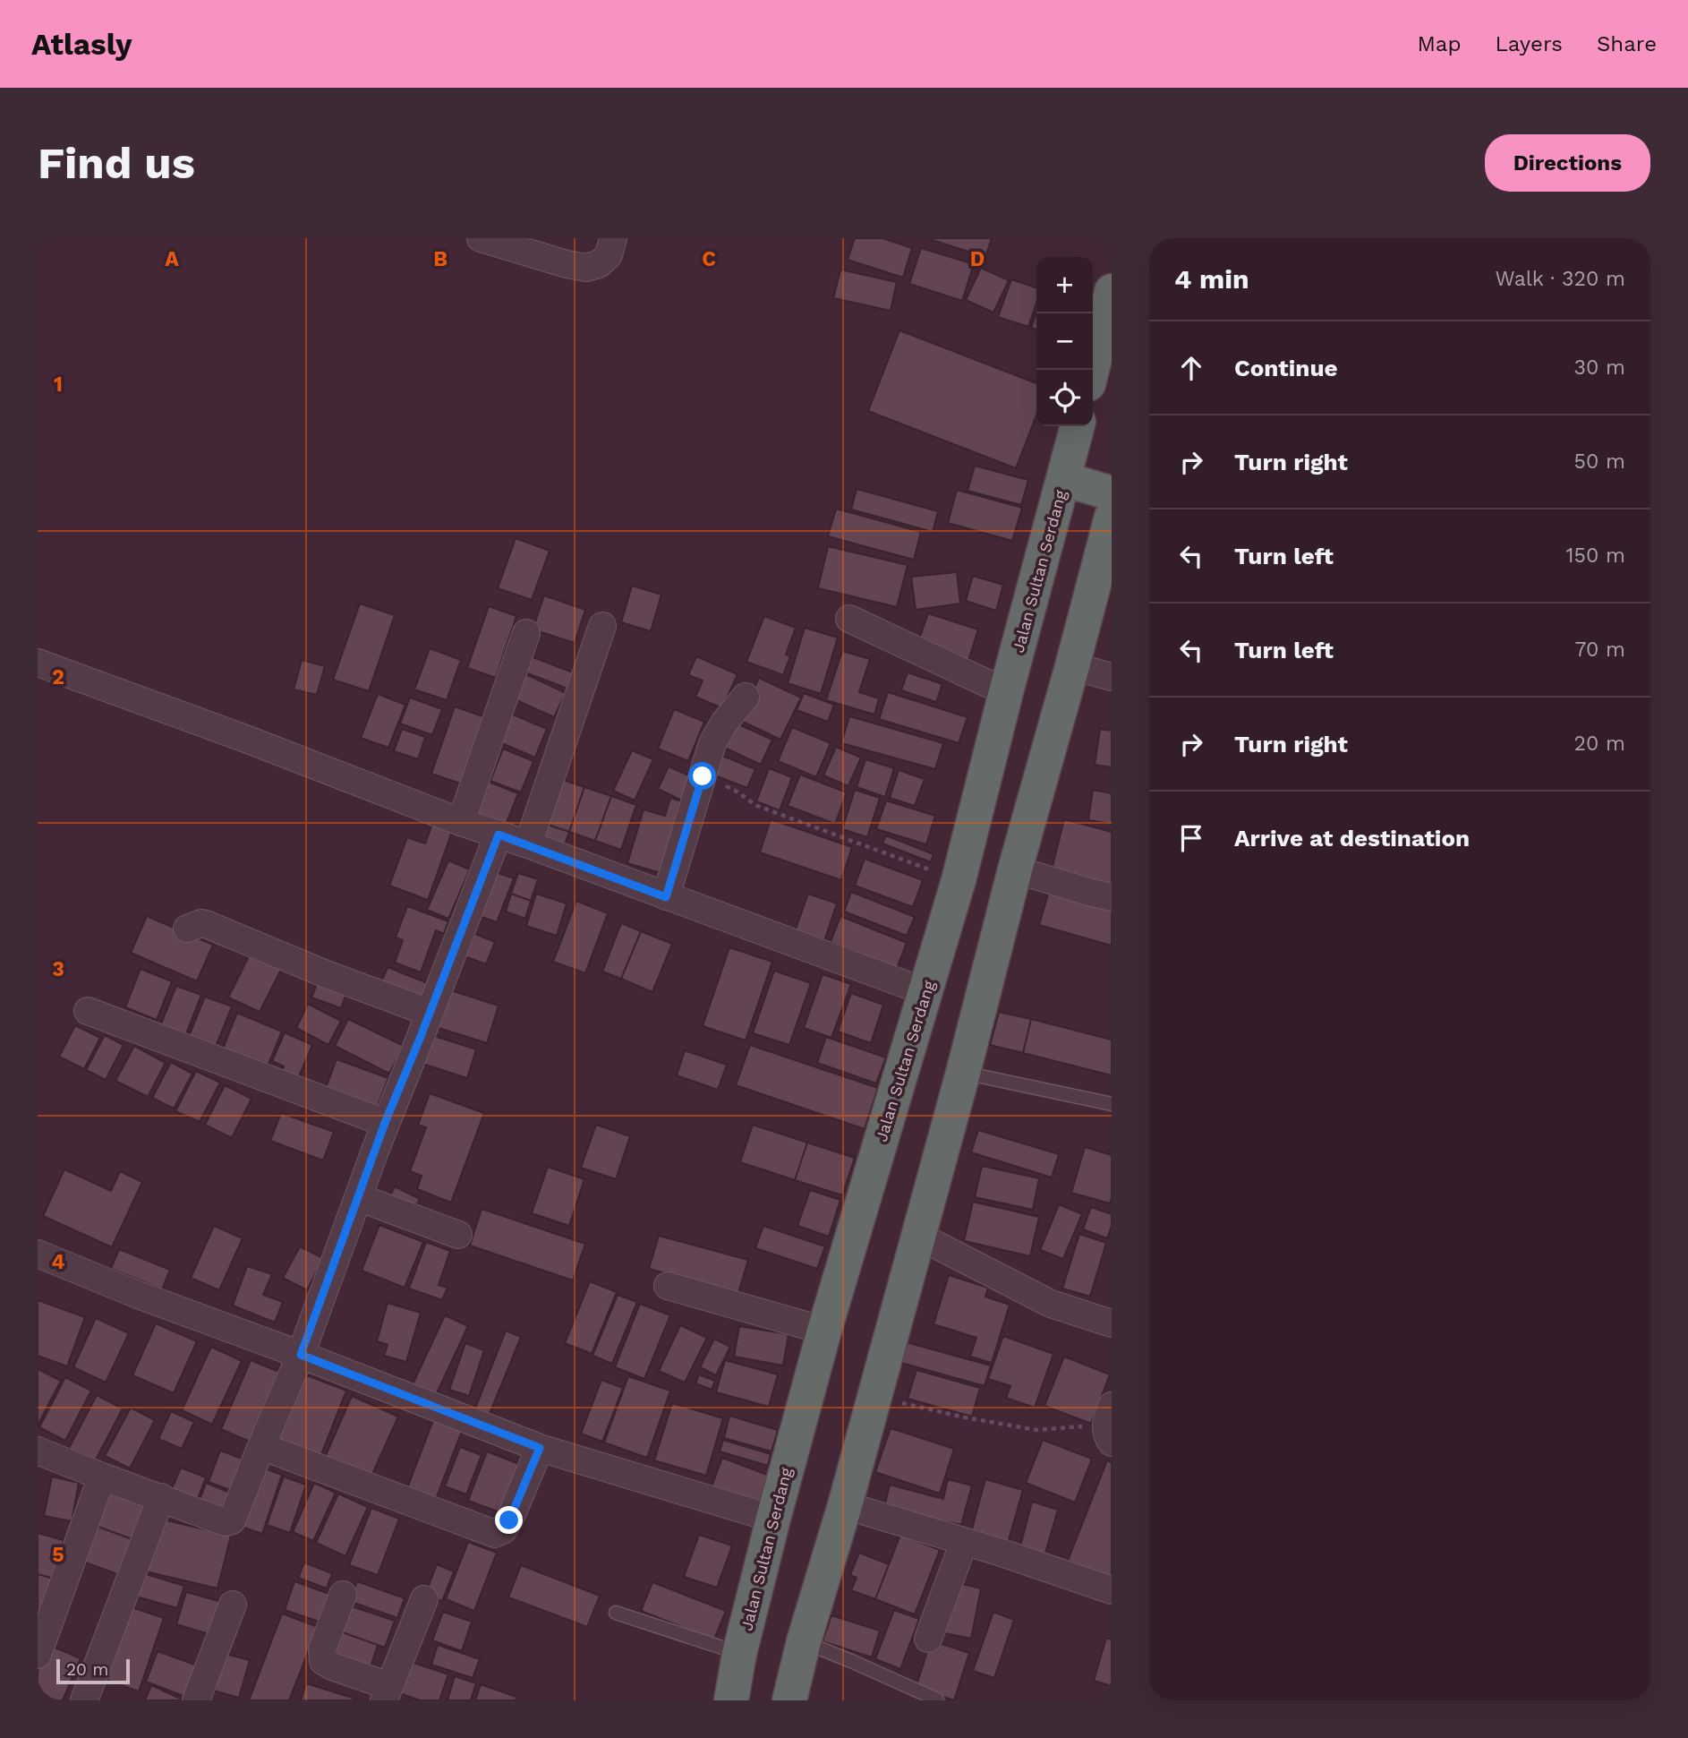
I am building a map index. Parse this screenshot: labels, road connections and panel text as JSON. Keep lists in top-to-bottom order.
{
  "streets": {
    "highway": ["Jalan Sultan Serdang"]
  },
  "scale_bar": "20 m",
  "page": {
    "header": "Atlasly",
    "nav": ["Map", "Layers", "Share"],
    "buttons": "Directions",
    "title": "Find us",
    "heading": ["4 min", "Walk · 320 m"],
    "map_buttons": ["+", "−"],
    "list": [
      ["Continue", "30 m"],
      ["Turn right", "50 m"],
      ["Turn left", "150 m"],
      ["Turn left", "70 m"],
      ["Turn right", "20 m"],
      "Arrive at destination"
    ],
    "scale": "20 m"
  },
  "grid": {
    "columns": [
      "A",
      "B",
      "C",
      "D"
    ],
    "rows": [
      "1",
      "2",
      "3",
      "4",
      "5"
    ]
  }
}
